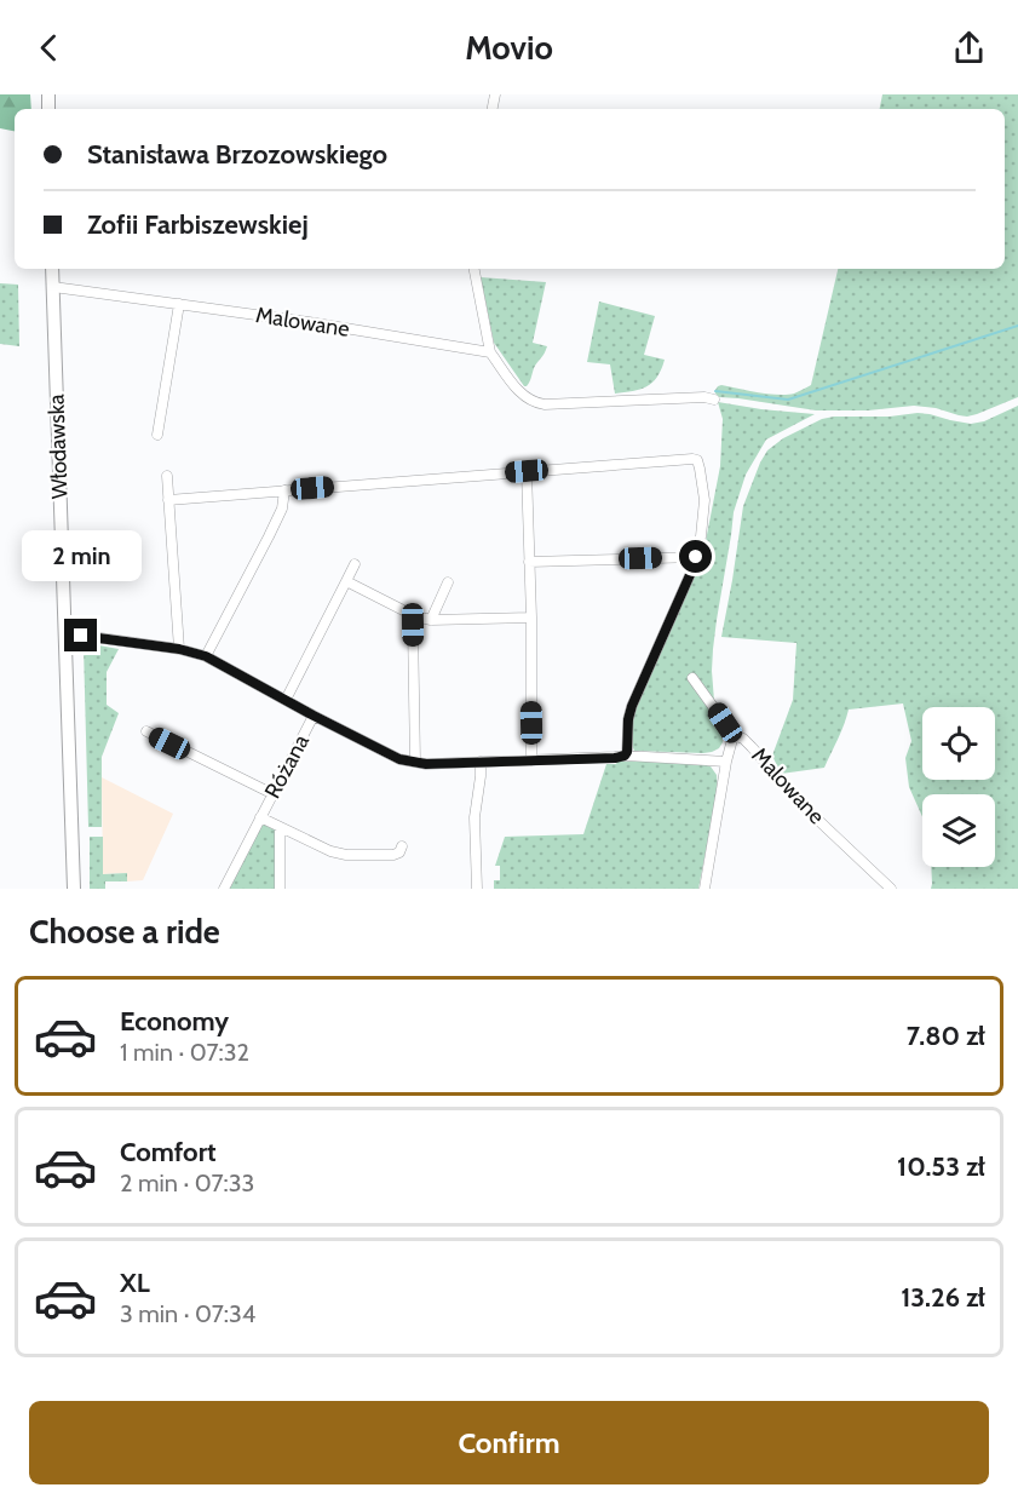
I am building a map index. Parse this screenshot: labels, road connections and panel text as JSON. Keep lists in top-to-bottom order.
{
  "streets": {
    "main road": ["Włodawska"],
    "street": ["Malowane", "Różana"]
  },
  "crossings": [
    ["Malowane", "Włodawska"]
  ],
  "page": {
    "header": "Movio",
    "banner": ["Stanisława Brzozowskiego", "Zofii Farbiszewskiej"],
    "bubble": "2 min",
    "heading": "Choose a ride",
    "list": [
      {
        "name": "Economy",
        "note": "1 min · 07:32",
        "value": "7.80 zł"
      },
      {
        "name": "Comfort",
        "note": "2 min · 07:33",
        "value": "10.53 zł"
      },
      {
        "name": "XL",
        "note": "3 min · 07:34",
        "value": "13.26 zł"
      }
    ],
    "buttons": "Confirm"
  }
}
